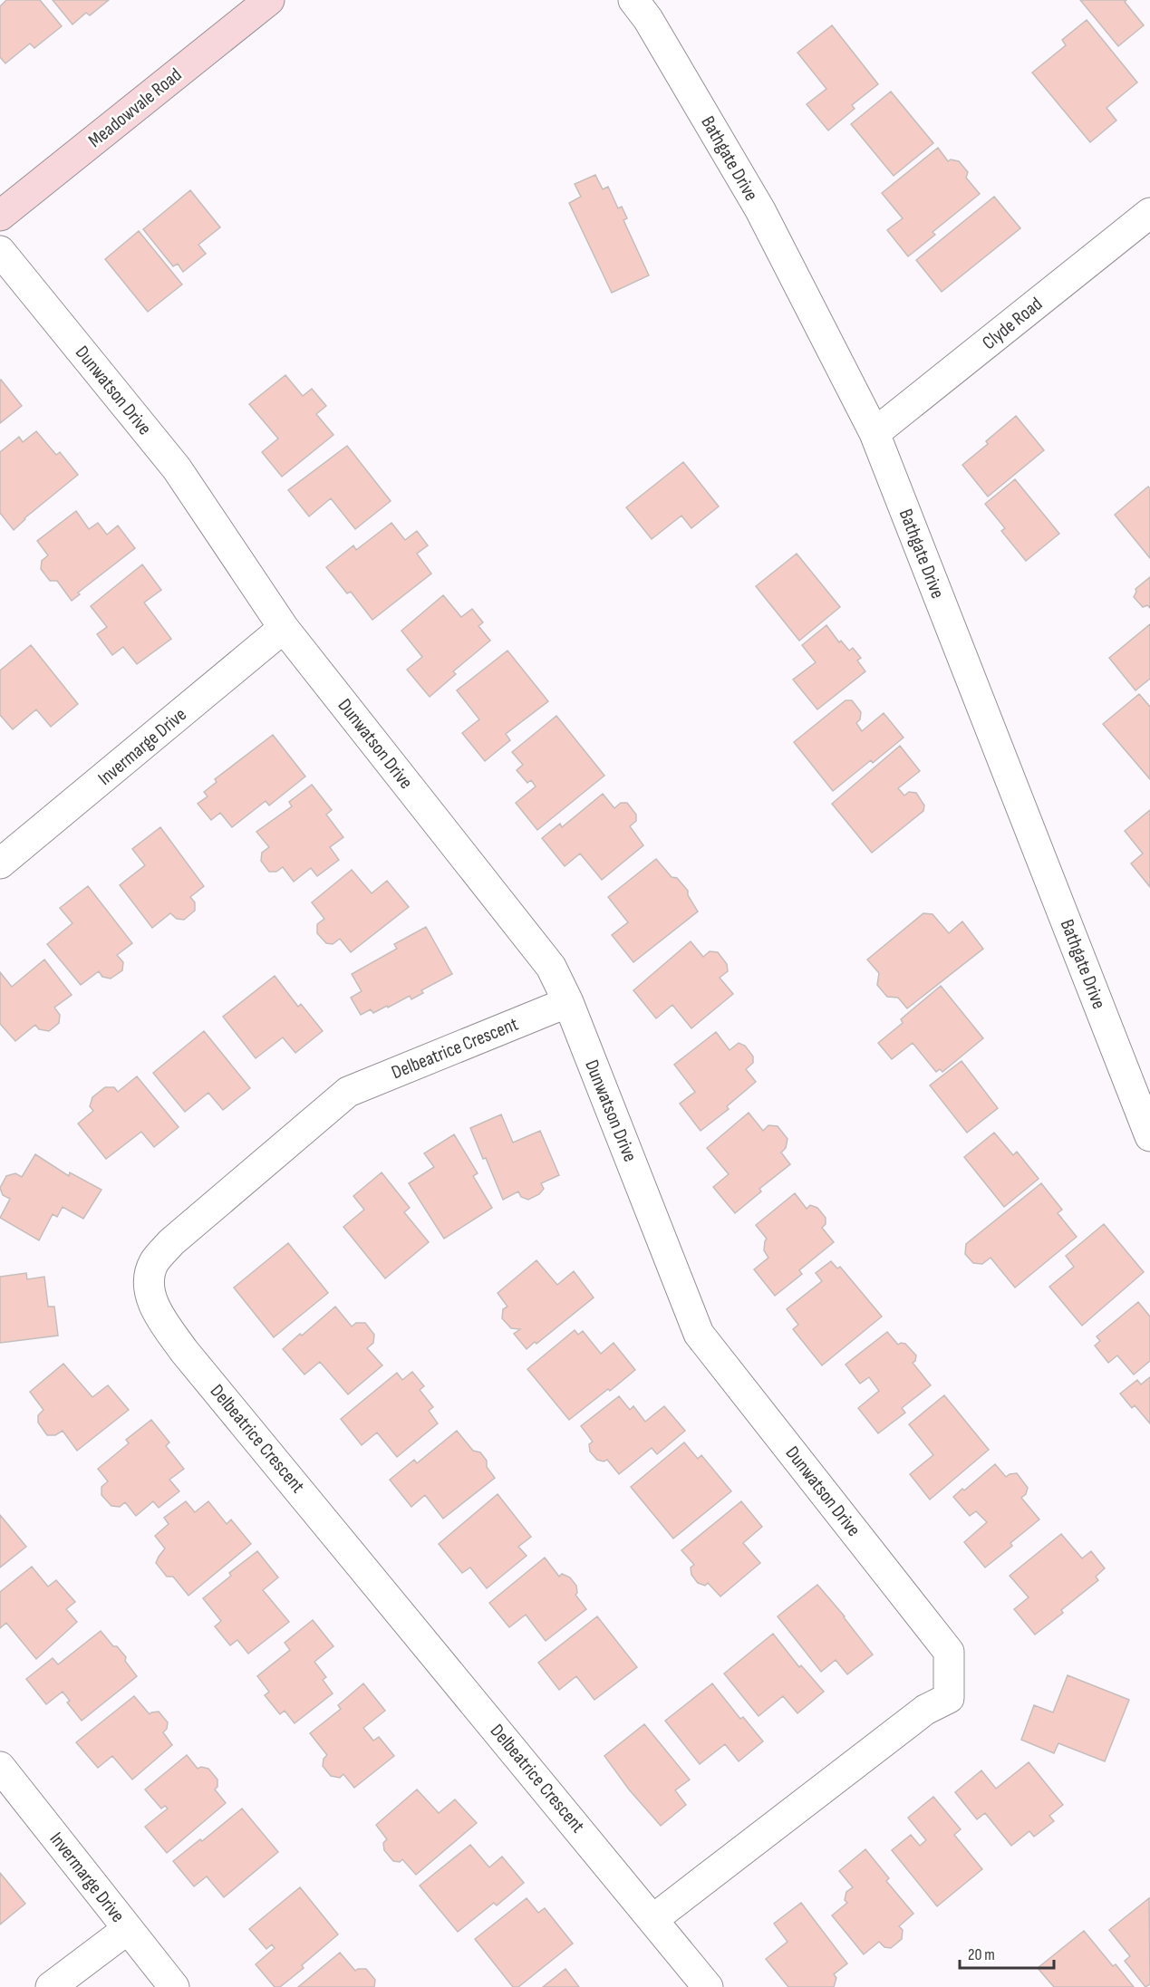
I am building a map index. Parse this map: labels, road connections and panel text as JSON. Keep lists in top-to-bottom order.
{
  "streets": {
    "street": [
      "Meadowvale Road",
      "Bathgate Drive",
      "Clyde Road",
      "Dunwatson Drive",
      "Invermarge Drive",
      "Delbeatrice Crescent"
    ]
  },
  "crossings": [
    ["Bathgate Drive", "Clyde Road"],
    ["Dunwatson Drive", "Invermarge Drive"],
    ["Dunwatson Drive", "Delbeatrice Crescent"]
  ],
  "scale_bar": "20 m"
}
